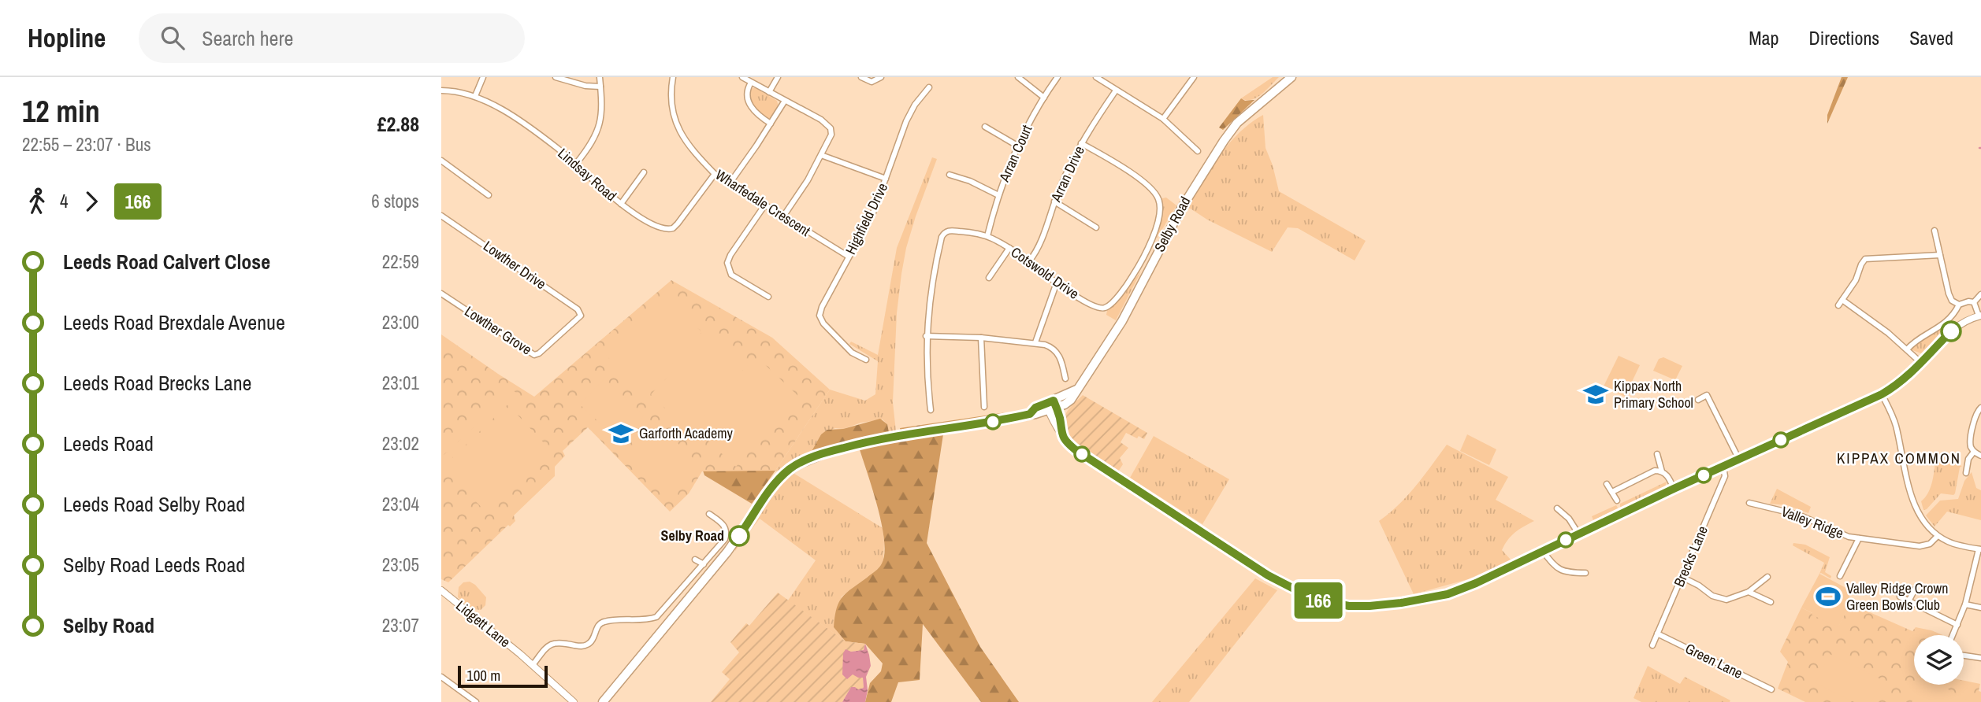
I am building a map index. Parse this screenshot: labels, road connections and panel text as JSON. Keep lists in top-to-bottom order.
{
  "streets": {
    "highway": ["Selby Road"],
    "main road": ["Lidgett Lane"],
    "street": [
      "Arran Court",
      "Arran Drive",
      "Lindsay Road",
      "Wharfedale Crescent",
      "Highfield Drive",
      "Lowther Drive",
      "Cotswold Drive",
      "Lowther Grove",
      "Valley Ridge",
      "Brecks Lane",
      "Green Lane"
    ]
  },
  "crossings": [
    ["Arran Court", "Cotswold Drive"],
    ["Arran Drive", "Cotswold Drive"],
    ["Lindsay Road", "Wharfedale Crescent"],
    ["Wharfedale Crescent", "Highfield Drive"],
    ["Lowther Drive", "Lowther Grove"],
    ["Brecks Lane", "Green Lane"]
  ],
  "districts": ["KIPPAX COMMON"],
  "places": {
    "school or university": ["Kippax North Primary School", "Garforth Academy"],
    "other": ["Selby Road"],
    "sports": ["Valley Ridge Crown Green Bowls Club"]
  },
  "lines": ["bus line 166"],
  "scale_bar": "100 m",
  "page": {
    "header": "Hopline",
    "search": "Search here",
    "nav": ["Map", "Directions", "Saved"],
    "heading": ["12 min", "22:55 – 23:07 · Bus", "£2.88"],
    "on_map": "166",
    "legs": ["4", "166", "6 stops"],
    "list": [
      {
        "name": "Leeds Road Calvert Close",
        "value": "22:59"
      },
      {
        "name": "Leeds Road Brexdale Avenue",
        "value": "23:00"
      },
      {
        "name": "Leeds Road Brecks Lane",
        "value": "23:01"
      },
      {
        "name": "Leeds Road",
        "value": "23:02"
      },
      {
        "name": "Leeds Road Selby Road",
        "value": "23:04"
      },
      {
        "name": "Selby Road Leeds Road",
        "value": "23:05"
      },
      {
        "name": "Selby Road",
        "value": "23:07"
      }
    ],
    "scale": "100 m"
  }
}
